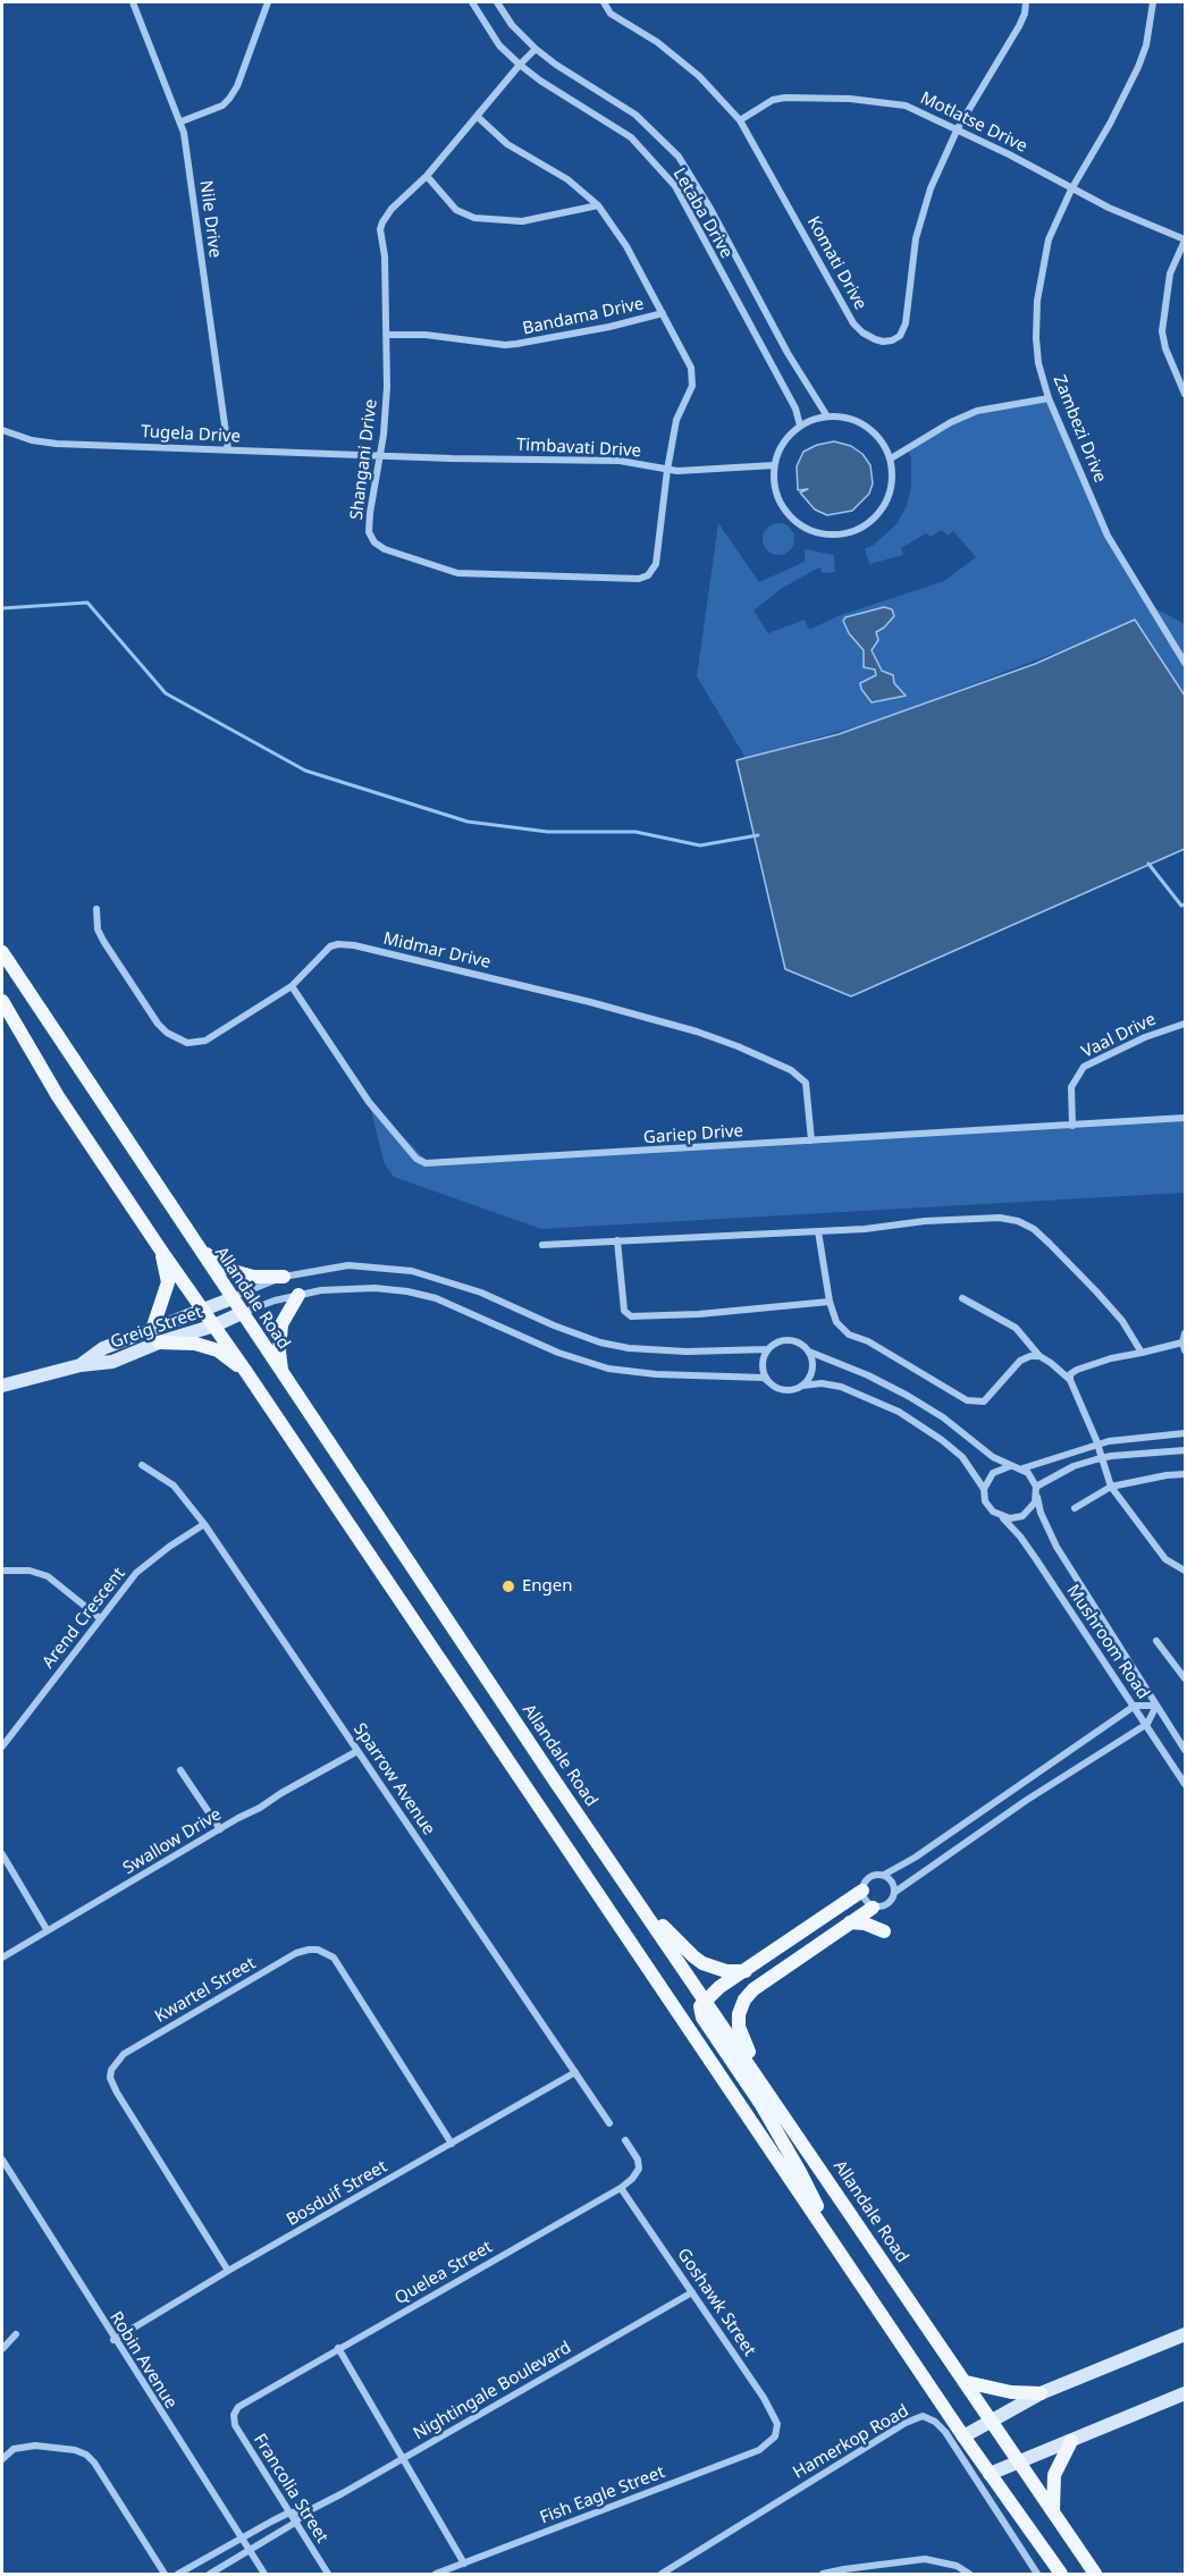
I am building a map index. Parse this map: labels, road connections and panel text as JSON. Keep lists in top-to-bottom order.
{
  "streets": {
    "main road": ["Allandale Road"],
    "street": [
      "Motlatse Drive",
      "Letaba Drive",
      "Nile Drive",
      "Komati Drive",
      "Bandama Drive",
      "Zambezi Drive",
      "Tugela Drive",
      "Timbavati Drive",
      "Shangani Drive",
      "Midmar Drive",
      "Vaal Drive",
      "Gariep Drive",
      "Greig Street",
      "Arend Crescent",
      "Mushroom Road",
      "Sparrow Avenue",
      "Swallow Drive",
      "Kwartel Street",
      "Bosduif Street",
      "Quelea Street",
      "Goshawk Street",
      "Robin Avenue",
      "Nightingale Boulevard",
      "Hamerkop Road",
      "Francolia Street",
      "Fish Eagle Street"
    ]
  },
  "crossings": [
    ["Motlatse Drive", "Komati Drive"],
    ["Motlatse Drive", "Zambezi Drive"],
    ["Letaba Drive", "Timbavati Drive"],
    ["Letaba Drive", "Shangani Drive"],
    ["Nile Drive", "Tugela Drive"],
    ["Bandama Drive", "Shangani Drive"],
    ["Tugela Drive", "Timbavati Drive"],
    ["Tugela Drive", "Shangani Drive"],
    ["Timbavati Drive", "Shangani Drive"],
    ["Midmar Drive", "Gariep Drive"],
    ["Vaal Drive", "Gariep Drive"],
    ["Allandale Road", "Greig Street"],
    ["Arend Crescent", "Sparrow Avenue"],
    ["Sparrow Avenue", "Swallow Drive"],
    ["Sparrow Avenue", "Bosduif Street"],
    ["Kwartel Street", "Bosduif Street"],
    ["Bosduif Street", "Robin Avenue"],
    ["Quelea Street", "Goshawk Street"],
    ["Quelea Street", "Francolia Street"],
    ["Goshawk Street", "Nightingale Boulevard"],
    ["Goshawk Street", "Fish Eagle Street"],
    ["Robin Avenue", "Nightingale Boulevard"],
    ["Nightingale Boulevard", "Francolia Street"]
  ],
  "places": ["Engen"]
}
